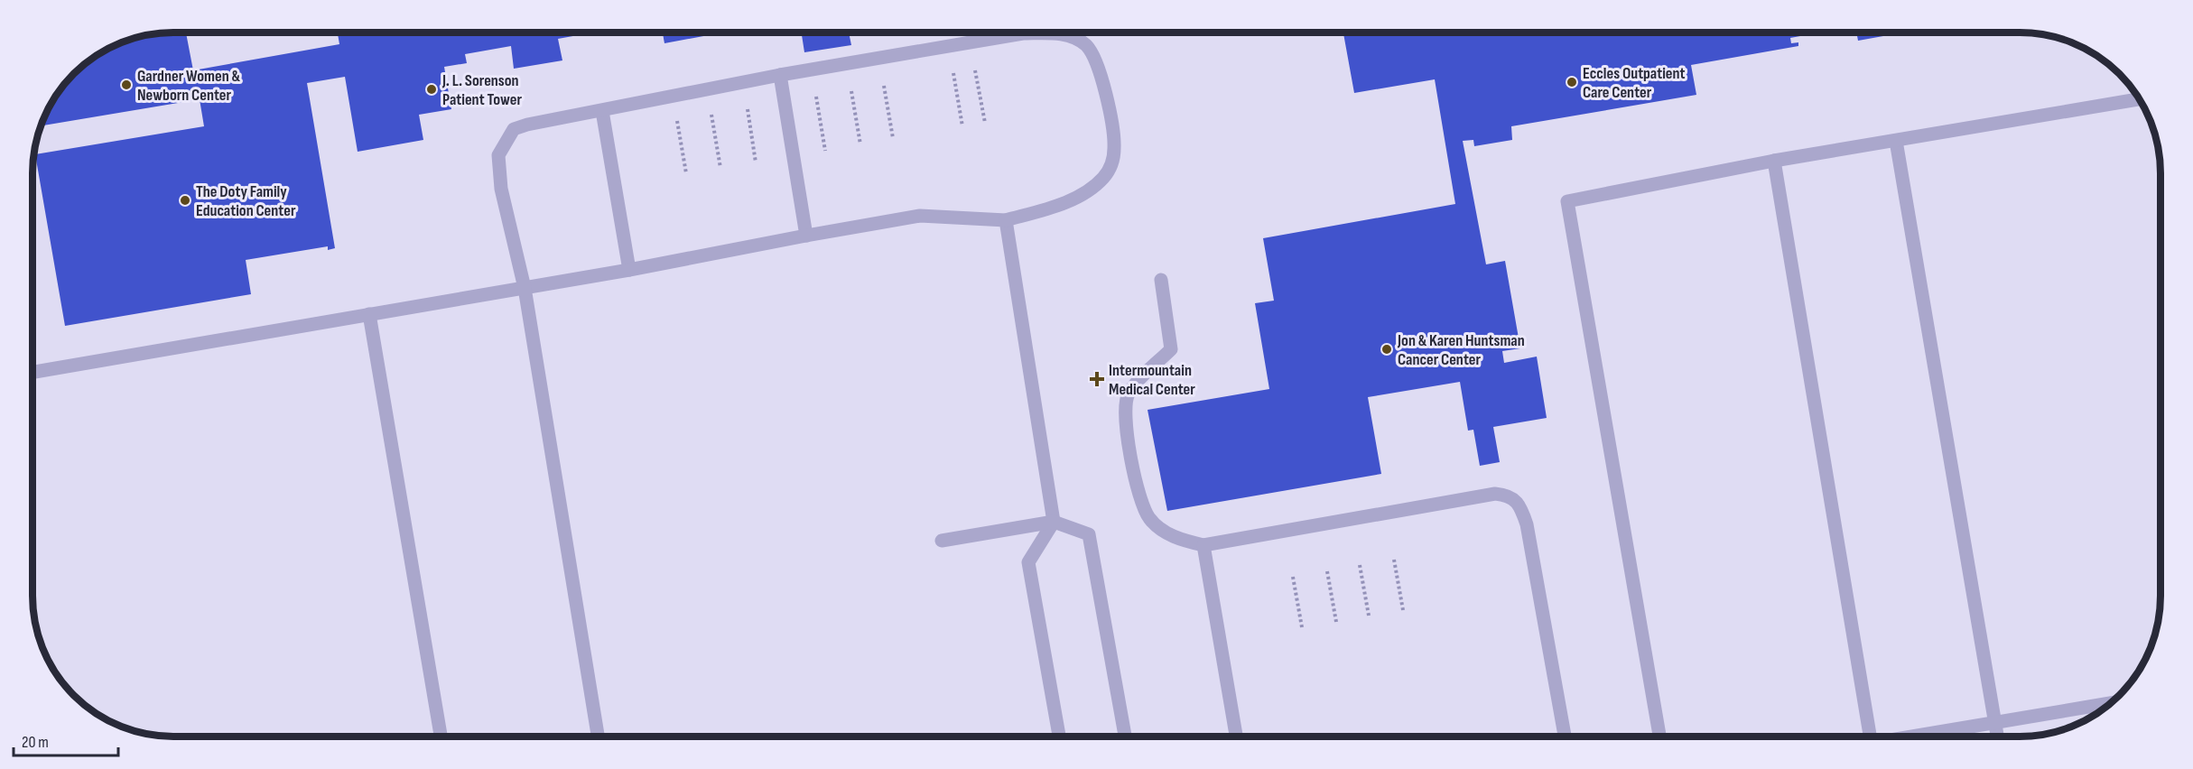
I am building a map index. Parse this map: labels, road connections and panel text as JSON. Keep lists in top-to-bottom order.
{
  "places": {
    "other": [
      "Eccles Outpatient Care Center",
      "Gardner Women & Newborn Center",
      "J. L. Sorenson Patient Tower",
      "The Doty Family Education Center",
      "Jon & Karen Huntsman Cancer Center"
    ],
    "health": ["Intermountain Medical Center"]
  },
  "scale_bar": "20 m"
}
